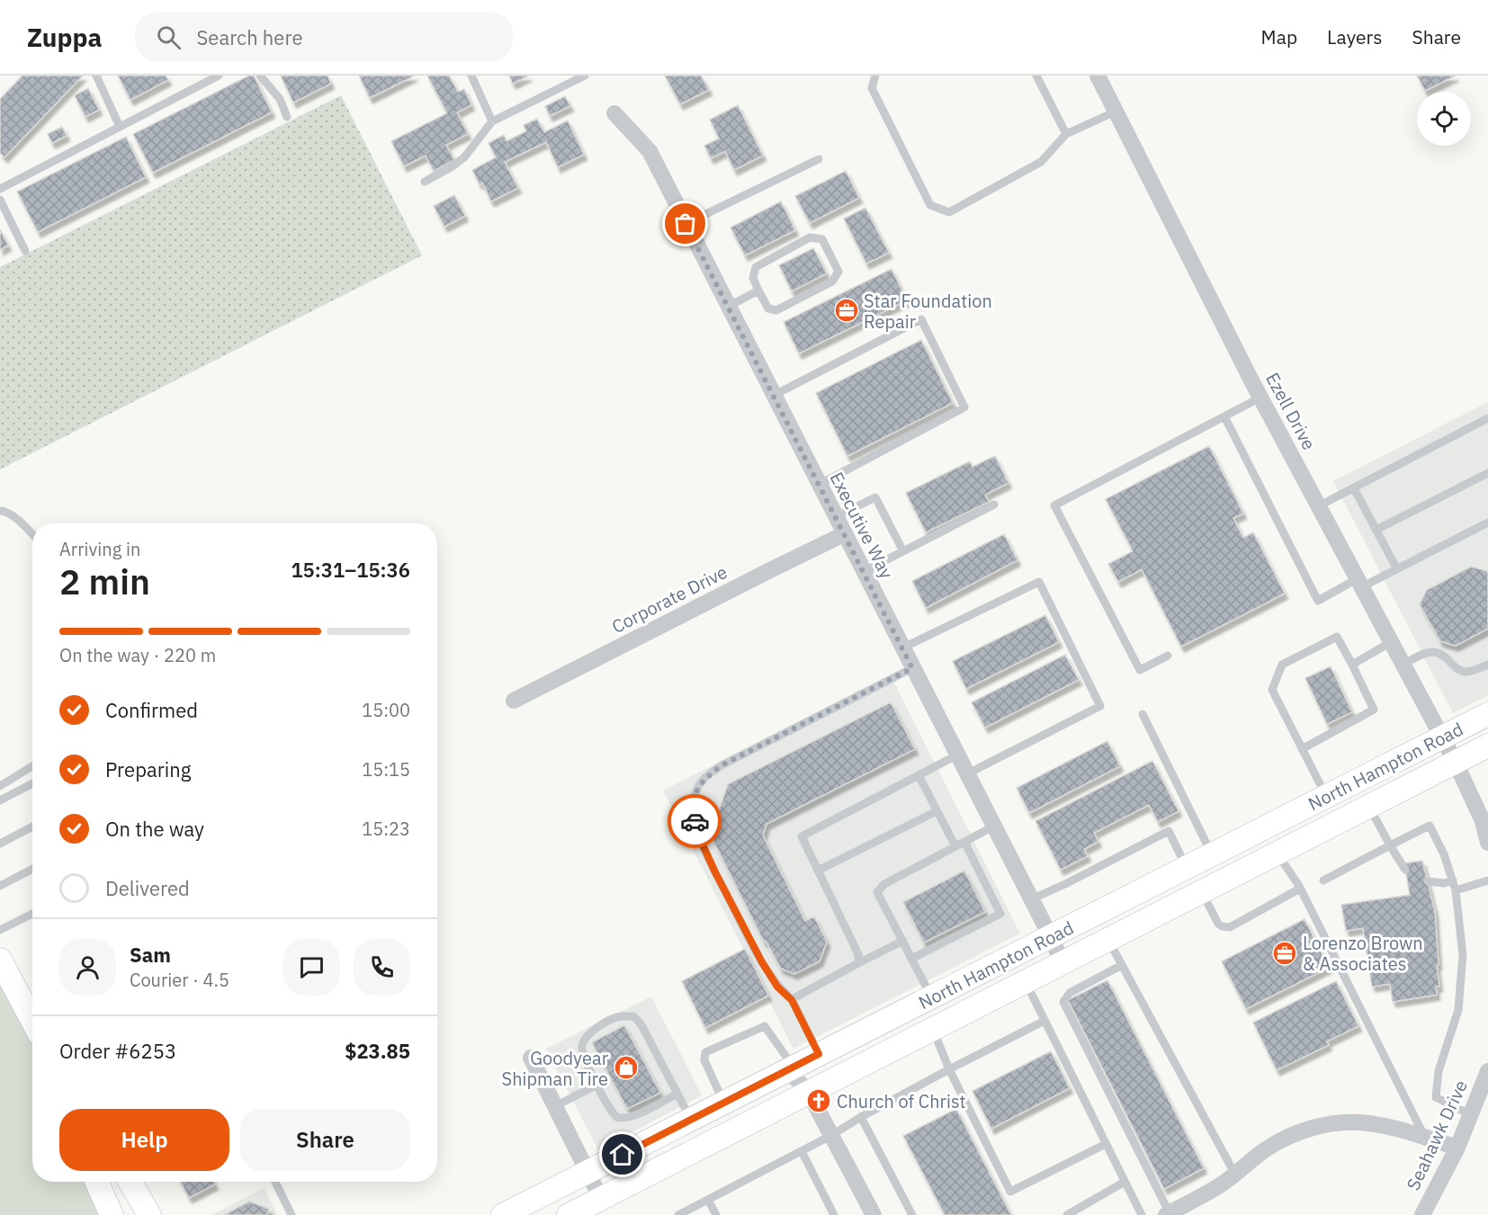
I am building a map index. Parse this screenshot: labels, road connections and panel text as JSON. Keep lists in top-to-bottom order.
{
  "streets": {
    "main road": ["North Hampton Road"],
    "street": [
      "Ezell Drive",
      "Executive Way",
      "Corporate Drive",
      "Seahawk Drive"
    ]
  },
  "crossings": [
    ["Ezell Drive", "North Hampton Road"],
    ["Executive Way", "Corporate Drive"],
    ["Executive Way", "North Hampton Road"]
  ],
  "places": {
    "office": ["Star Foundation Repair", "Lorenzo Brown & Associates"],
    "shop": ["Goodyear Shipman Tire"],
    "church": ["Church of Christ"]
  },
  "page": {
    "header": "Zuppa",
    "search": "Search here",
    "nav": ["Map", "Layers", "Share"],
    "heading": ["2 min", "Arriving in", "15:31–15:36"],
    "panel": [
      "Sam",
      "Courier · 4.5",
      "Order #6253",
      "$23.85"
    ],
    "bar": "On the way · 220 m",
    "list": [
      ["Confirmed", "15:00"],
      ["Preparing", "15:15"],
      ["On the way", "15:23"],
      "Delivered"
    ],
    "buttons": ["Help", "Share"]
  }
}
